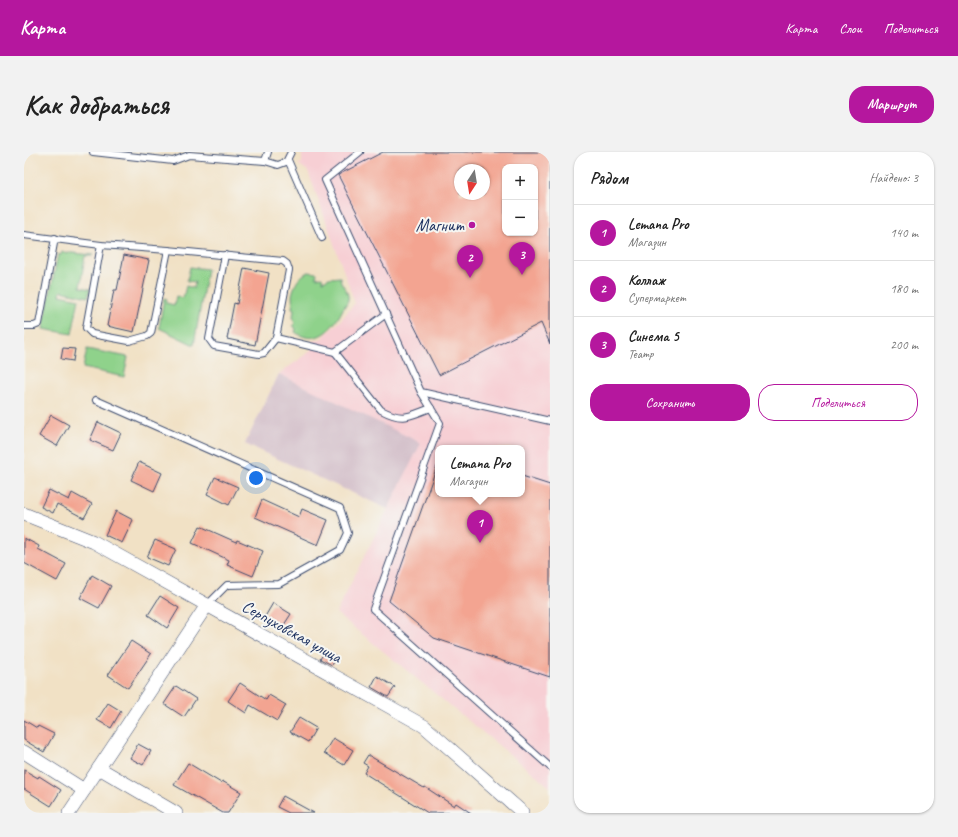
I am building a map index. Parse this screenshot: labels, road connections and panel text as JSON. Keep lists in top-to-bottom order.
{
  "streets": {
    "street": ["Серпуховская улица"]
  },
  "places": ["Магнит"],
  "north": "bottom",
  "page": {
    "header": "Карта",
    "nav": ["Карта", "Слои", "Поделиться"],
    "buttons": [
      "Маршрут",
      ["Сохранить", "Поделиться"]
    ],
    "title": "Как добраться",
    "heading": ["Рядом", "Найдено: 3"],
    "map_buttons": ["+", "−"],
    "list": [
      {
        "mark": "1",
        "name": "Lemana Pro",
        "note": "Магазин",
        "value": "140 m"
      },
      {
        "mark": "2",
        "name": "Коллаж",
        "note": "Супермаркет",
        "value": "180 m"
      },
      {
        "mark": "3",
        "name": "Синема 5",
        "note": "Театр",
        "value": "200 m"
      }
    ],
    "pins": ["3", "2", "1"],
    "popup": ["Lemana Pro", "Магазин"]
  }
}
